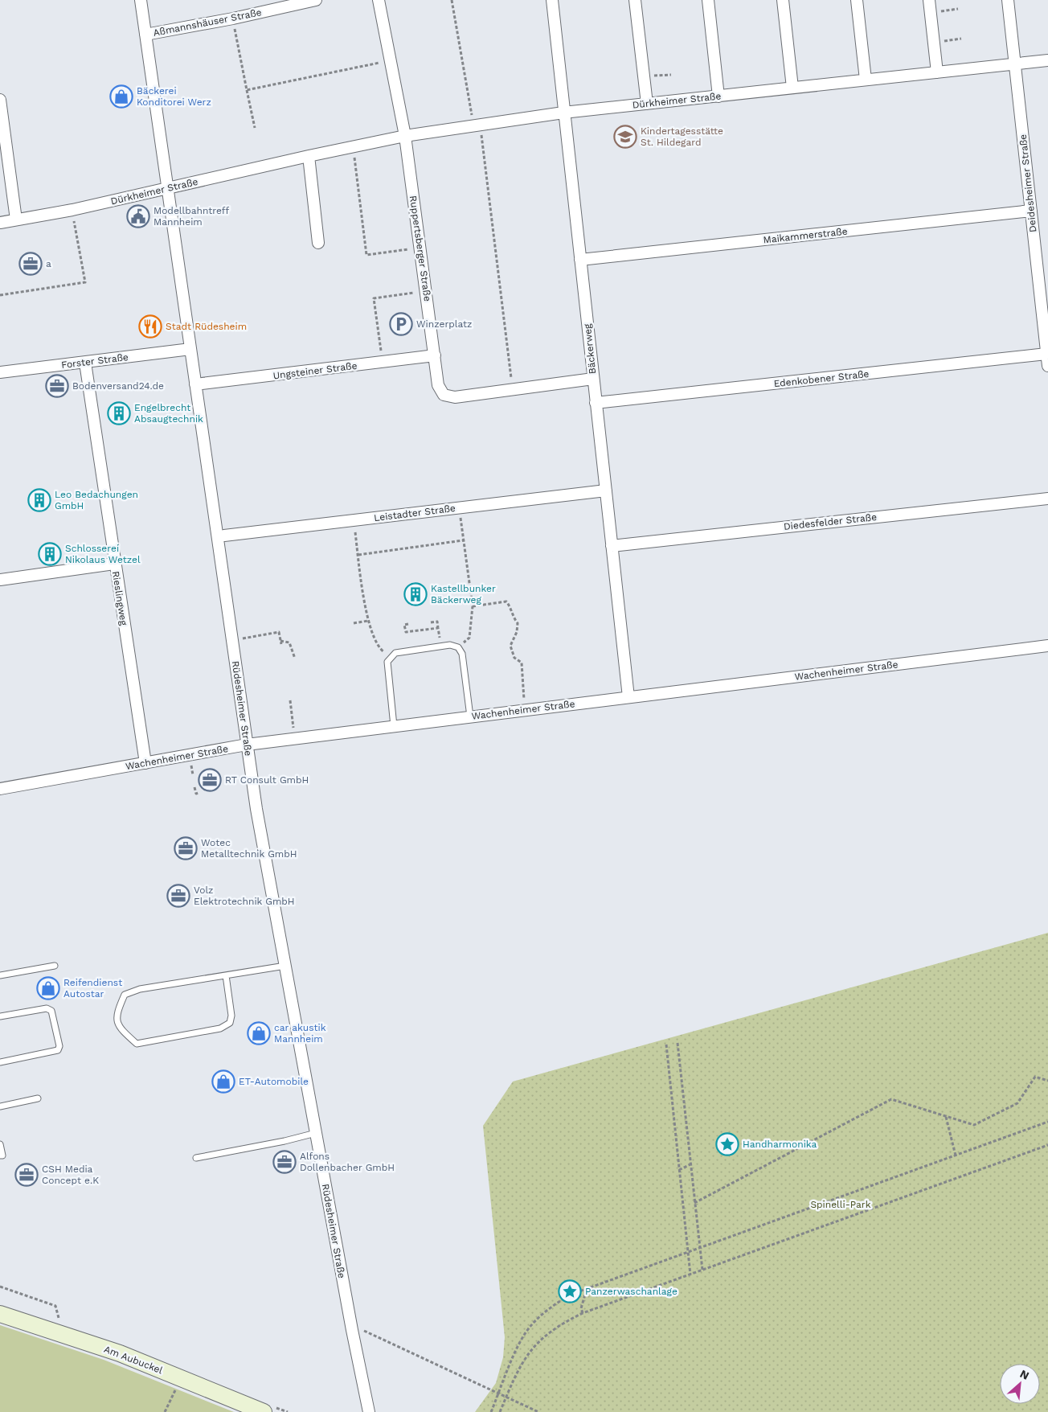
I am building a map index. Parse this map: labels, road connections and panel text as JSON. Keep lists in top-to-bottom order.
{
  "streets": {
    "main road": ["Am Aubuckel"],
    "street": [
      "Aßmannshäuser Straße",
      "Dürkheimer Straße",
      "Deidesheimer Straße",
      "Maikammerstraße",
      "Ruppertsberger Straße",
      "Bäckerweg",
      "Forster Straße",
      "Ungsteiner Straße",
      "Edenkobener Straße",
      "Leistadter Straße",
      "Diedesfelder Straße",
      "Rieslingweg",
      "Wachenheimer Straße",
      "Rüdesheimer Straße"
    ]
  },
  "crossings": [
    ["Aßmannshäuser Straße", "Rüdesheimer Straße"],
    ["Dürkheimer Straße", "Deidesheimer Straße"],
    ["Dürkheimer Straße", "Ruppertsberger Straße"],
    ["Dürkheimer Straße", "Bäckerweg"],
    ["Dürkheimer Straße", "Rüdesheimer Straße"],
    ["Deidesheimer Straße", "Maikammerstraße"],
    ["Deidesheimer Straße", "Edenkobener Straße"],
    ["Maikammerstraße", "Bäckerweg"],
    ["Ruppertsberger Straße", "Bäckerweg"],
    ["Ruppertsberger Straße", "Ungsteiner Straße"],
    ["Bäckerweg", "Edenkobener Straße"],
    ["Bäckerweg", "Leistadter Straße"],
    ["Bäckerweg", "Diedesfelder Straße"],
    ["Bäckerweg", "Wachenheimer Straße"],
    ["Forster Straße", "Rieslingweg"],
    ["Forster Straße", "Rüdesheimer Straße"],
    ["Ungsteiner Straße", "Rüdesheimer Straße"],
    ["Rieslingweg", "Wachenheimer Straße"],
    ["Wachenheimer Straße", "Rüdesheimer Straße"]
  ],
  "parks": ["Spinelli-Park"],
  "places": {
    "shop": [
      "Bäckerei Konditorei Werz",
      "Reifendienst Autostar",
      "car akustik Mannheim",
      "ET-Automobile"
    ],
    "school or university": ["Kindertagesstätte St. Hildegard"],
    "public building": ["Modellbahntreff Mannheim"],
    "office": [
      "a",
      "Bodenversand24.de",
      "RT Consult GmbH",
      "Wotec Metalltechnik GmbH",
      "Volz Elektrotechnik GmbH",
      "Alfons Dollenbacher GmbH",
      "CSH Media Concept e.K"
    ],
    "parking": ["Winzerplatz"],
    "restaurant": ["Stadt Rüdesheim"],
    "building": [
      "Engelbrecht Absaugtechnik",
      "Leo Bedachungen GmbH",
      "Schlosserei Nikolaus Wetzel",
      "Kastellbunker Bäckerweg"
    ],
    "place": ["Handharmonika", "Panzerwaschanlage"]
  },
  "north": "top right"
}
